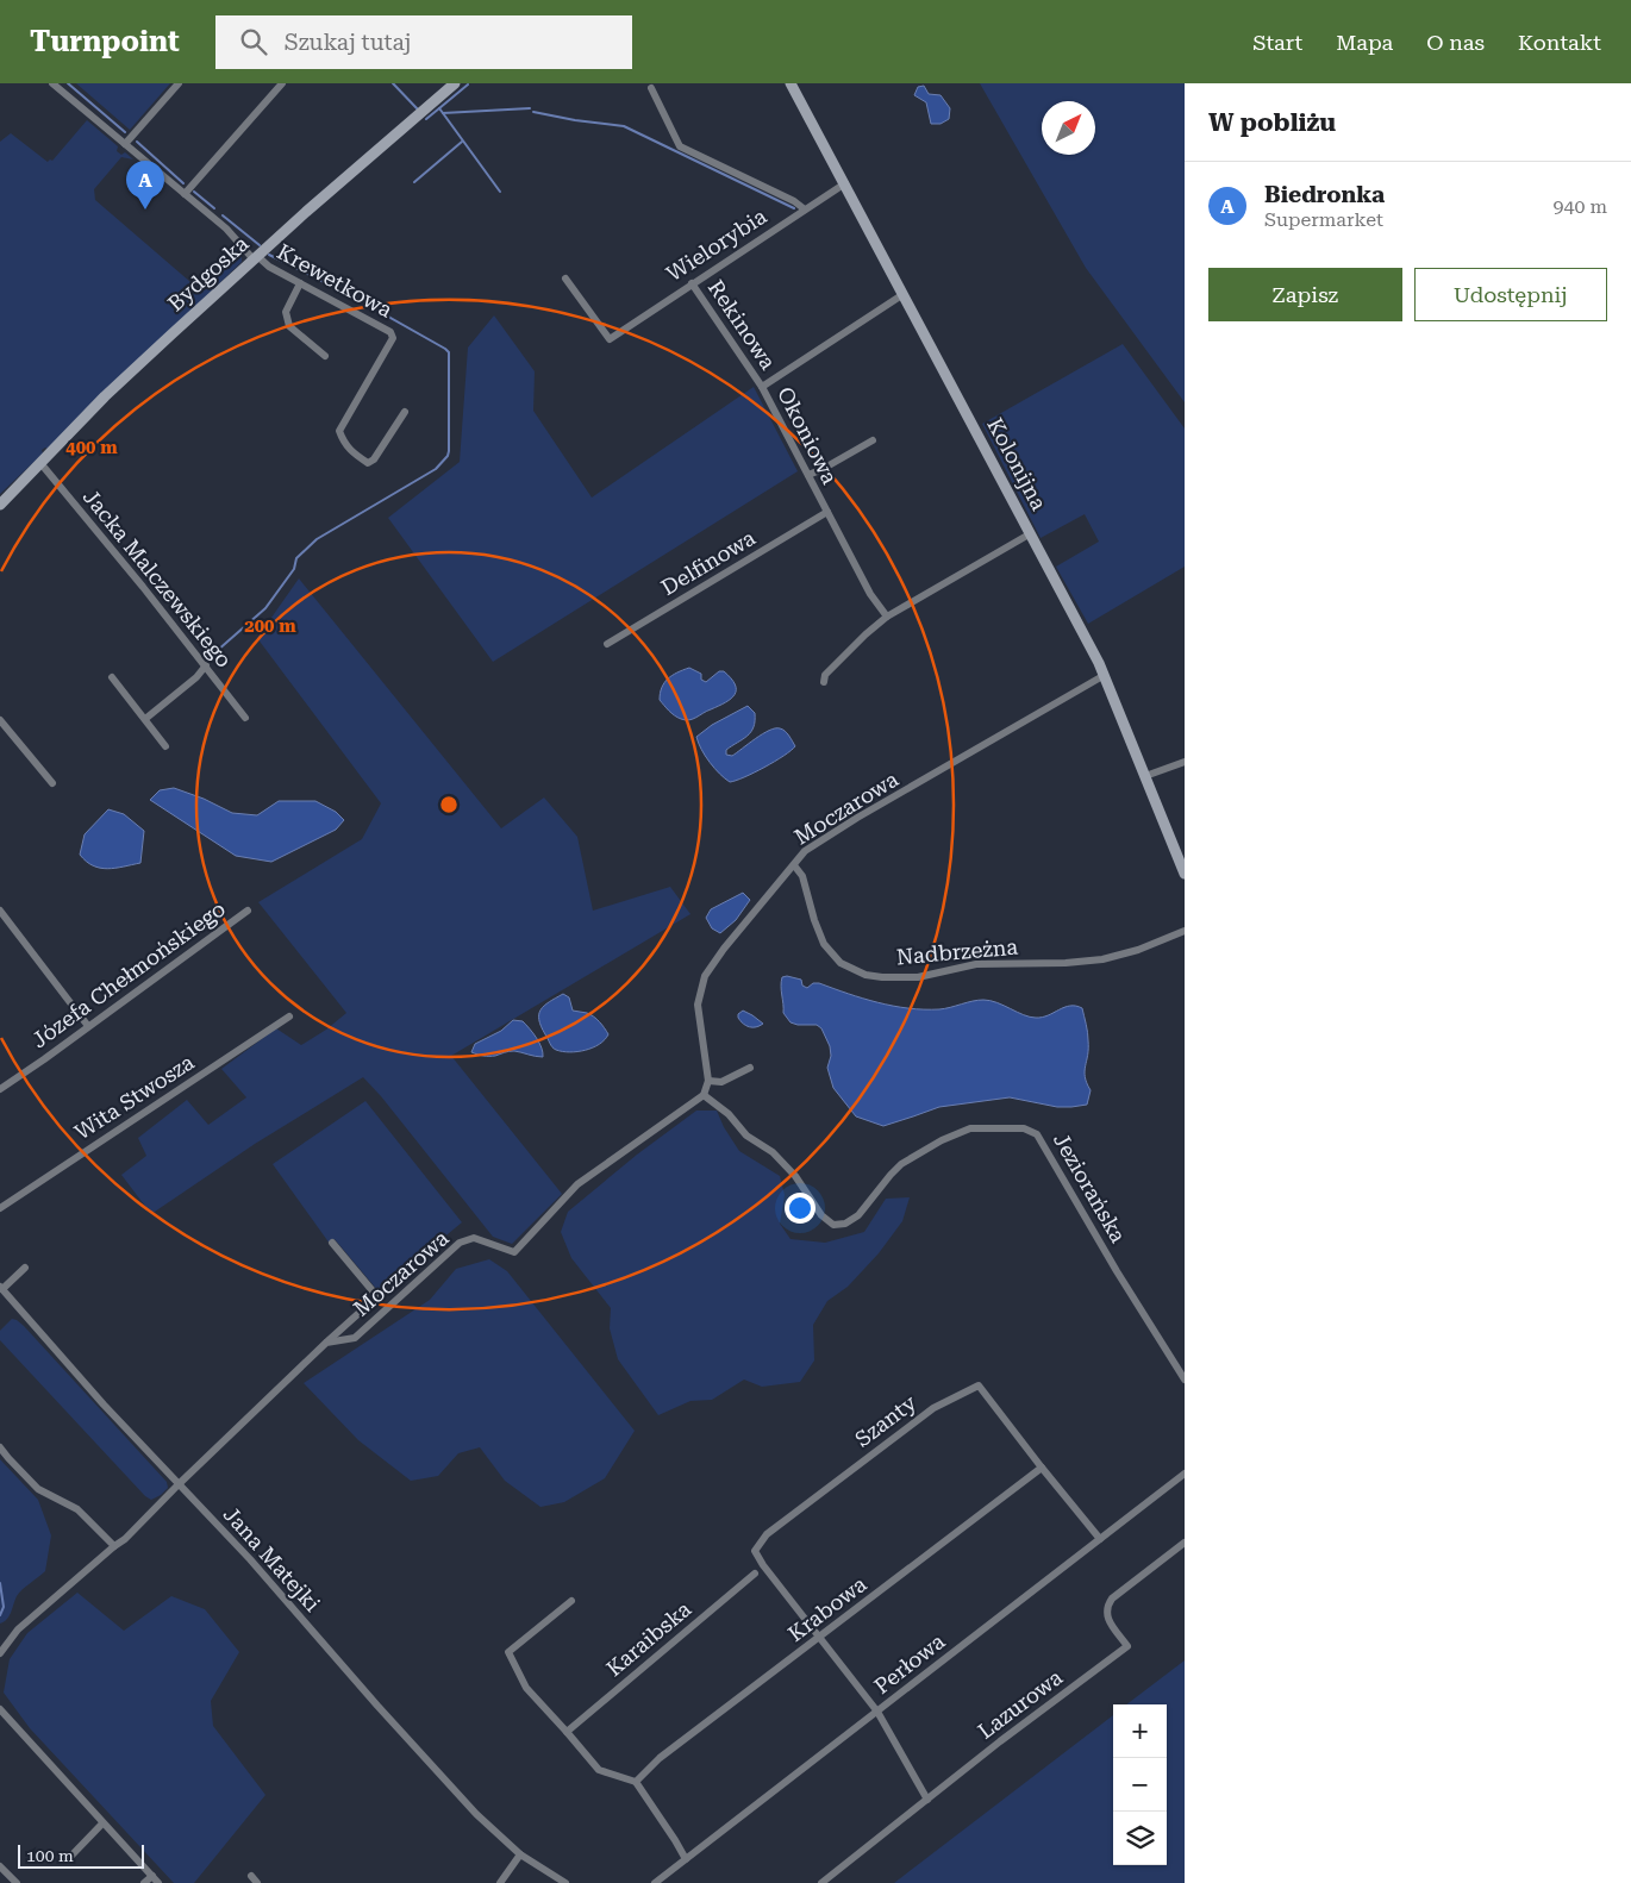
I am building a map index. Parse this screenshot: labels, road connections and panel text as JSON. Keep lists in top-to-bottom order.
{
  "streets": {
    "street": [
      "Wielorybia",
      "Bydgoska",
      "Krewetkowa",
      "Rekinowa",
      "Okoniowa",
      "Kolonijna",
      "Delfinowa",
      "Jacka Malczewskiego",
      "Moczarowa",
      "Nadbrzeżna",
      "Józefa Chełmońskiego",
      "Wita Stwosza",
      "Jeziorańska",
      "Szanty",
      "Jana Matejki",
      "Krabowa",
      "Karaibska",
      "Perłowa",
      "Lazurowa"
    ]
  },
  "crossings": [
    ["Wielorybia", "Rekinowa"],
    ["Wielorybia", "Kolonijna"],
    ["Bydgoska", "Krewetkowa"],
    ["Bydgoska", "Jacka Malczewskiego"],
    ["Rekinowa", "Okoniowa"],
    ["Okoniowa", "Kolonijna"],
    ["Okoniowa", "Delfinowa"],
    ["Kolonijna", "Moczarowa"],
    ["Moczarowa", "Nadbrzeżna"],
    ["Moczarowa", "Jeziorańska"],
    ["Szanty", "Krabowa"]
  ],
  "scale_bar": "100 m",
  "north": "top right",
  "page": {
    "header": "Turnpoint",
    "search": "Szukaj tutaj",
    "nav": [
      "Start",
      "Mapa",
      "O nas",
      "Kontakt"
    ],
    "heading": "W pobliżu",
    "pins": "A",
    "list": [
      {
        "mark": "A",
        "name": "Biedronka",
        "note": "Supermarket",
        "value": "940 m"
      }
    ],
    "buttons": ["Zapisz", "Udostępnij"],
    "map_buttons": ["+", "−"],
    "scale": "100 m"
  },
  "rings": ["400 m", "200 m"]
}
